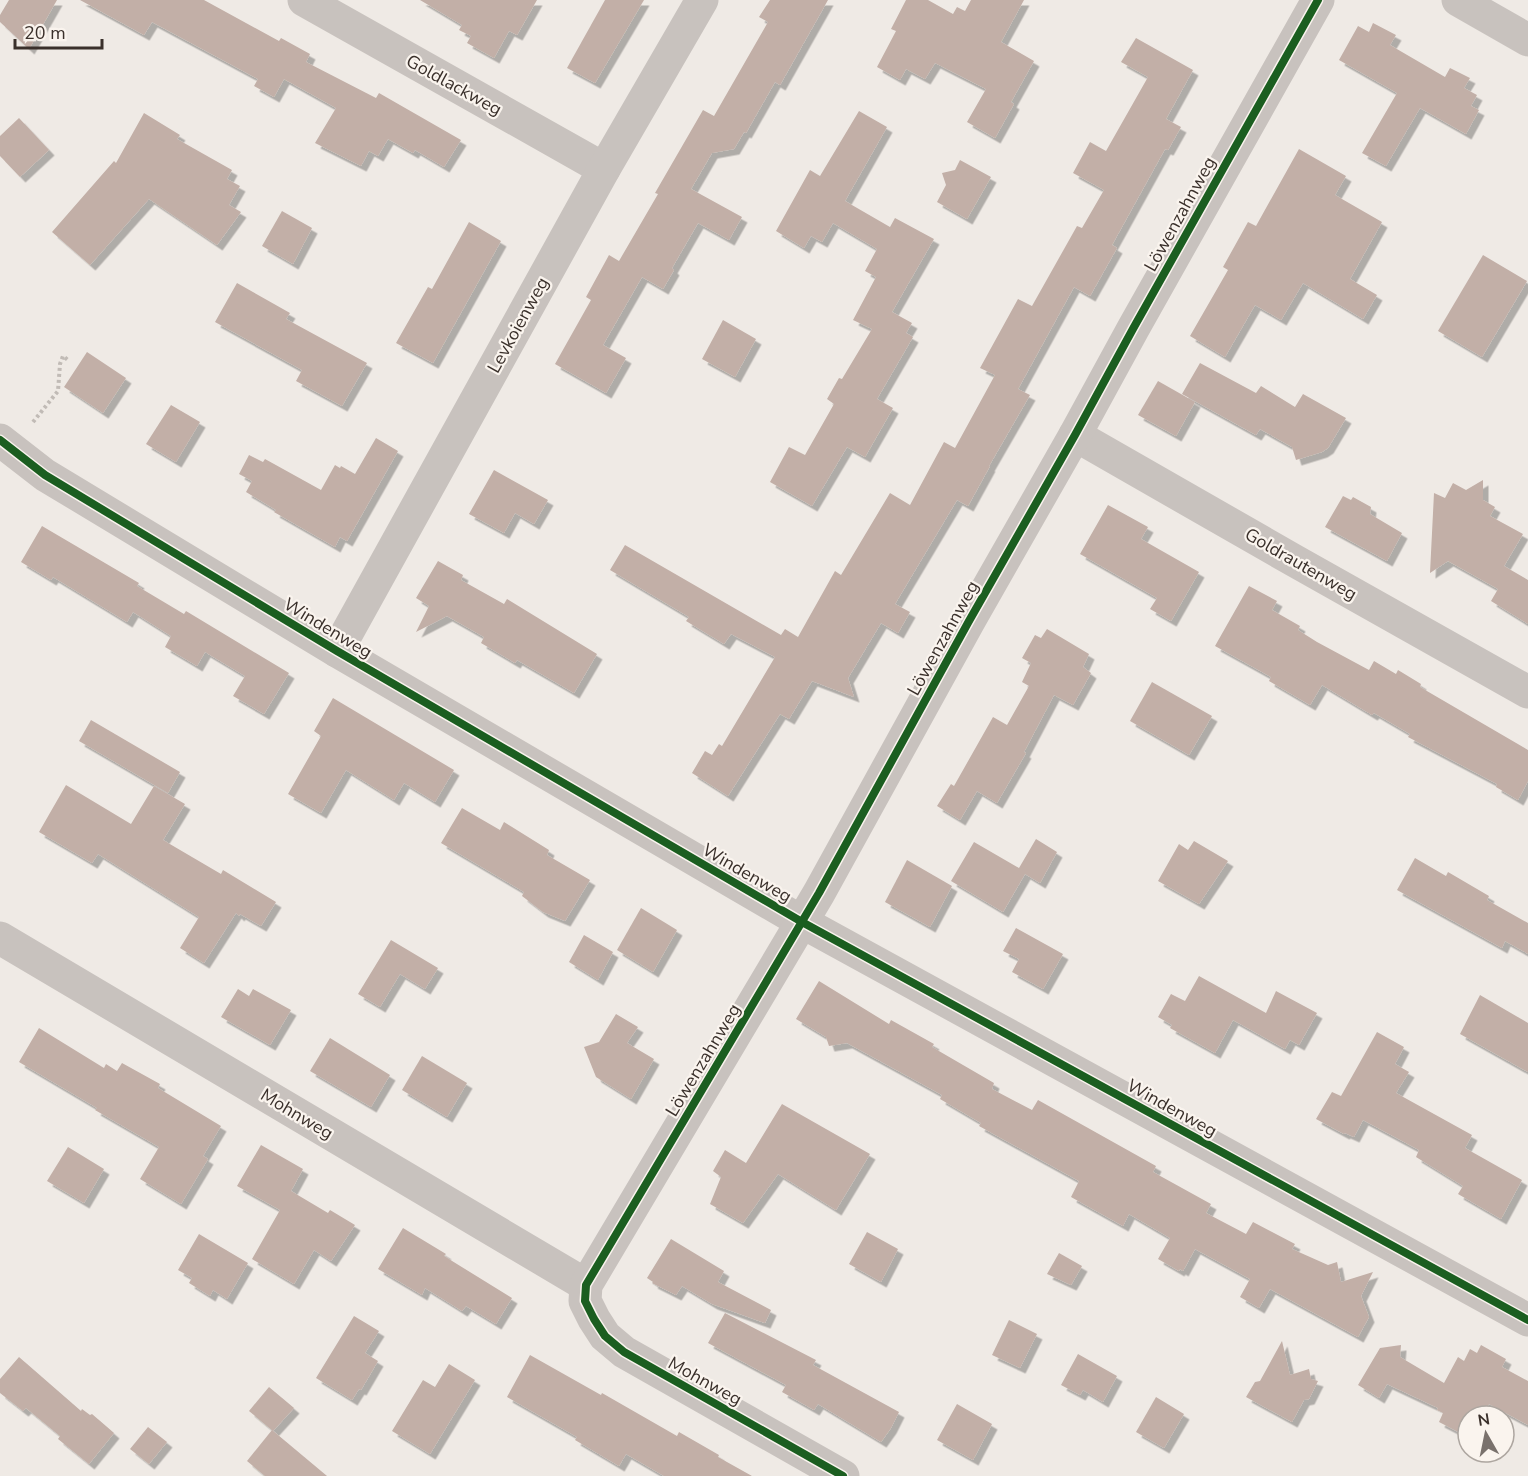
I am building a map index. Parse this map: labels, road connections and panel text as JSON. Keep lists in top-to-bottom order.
{
  "streets": {
    "street": [
      "Goldlackweg",
      "Löwenzahnweg",
      "Levkoienweg",
      "Goldrautenweg",
      "Windenweg",
      "Mohnweg"
    ]
  },
  "crossings": [
    ["Goldlackweg", "Levkoienweg"],
    ["Löwenzahnweg", "Goldrautenweg"],
    ["Löwenzahnweg", "Windenweg"],
    ["Löwenzahnweg", "Mohnweg"],
    ["Levkoienweg", "Windenweg"]
  ],
  "scale_bar": "20 m",
  "north": "top"
}
